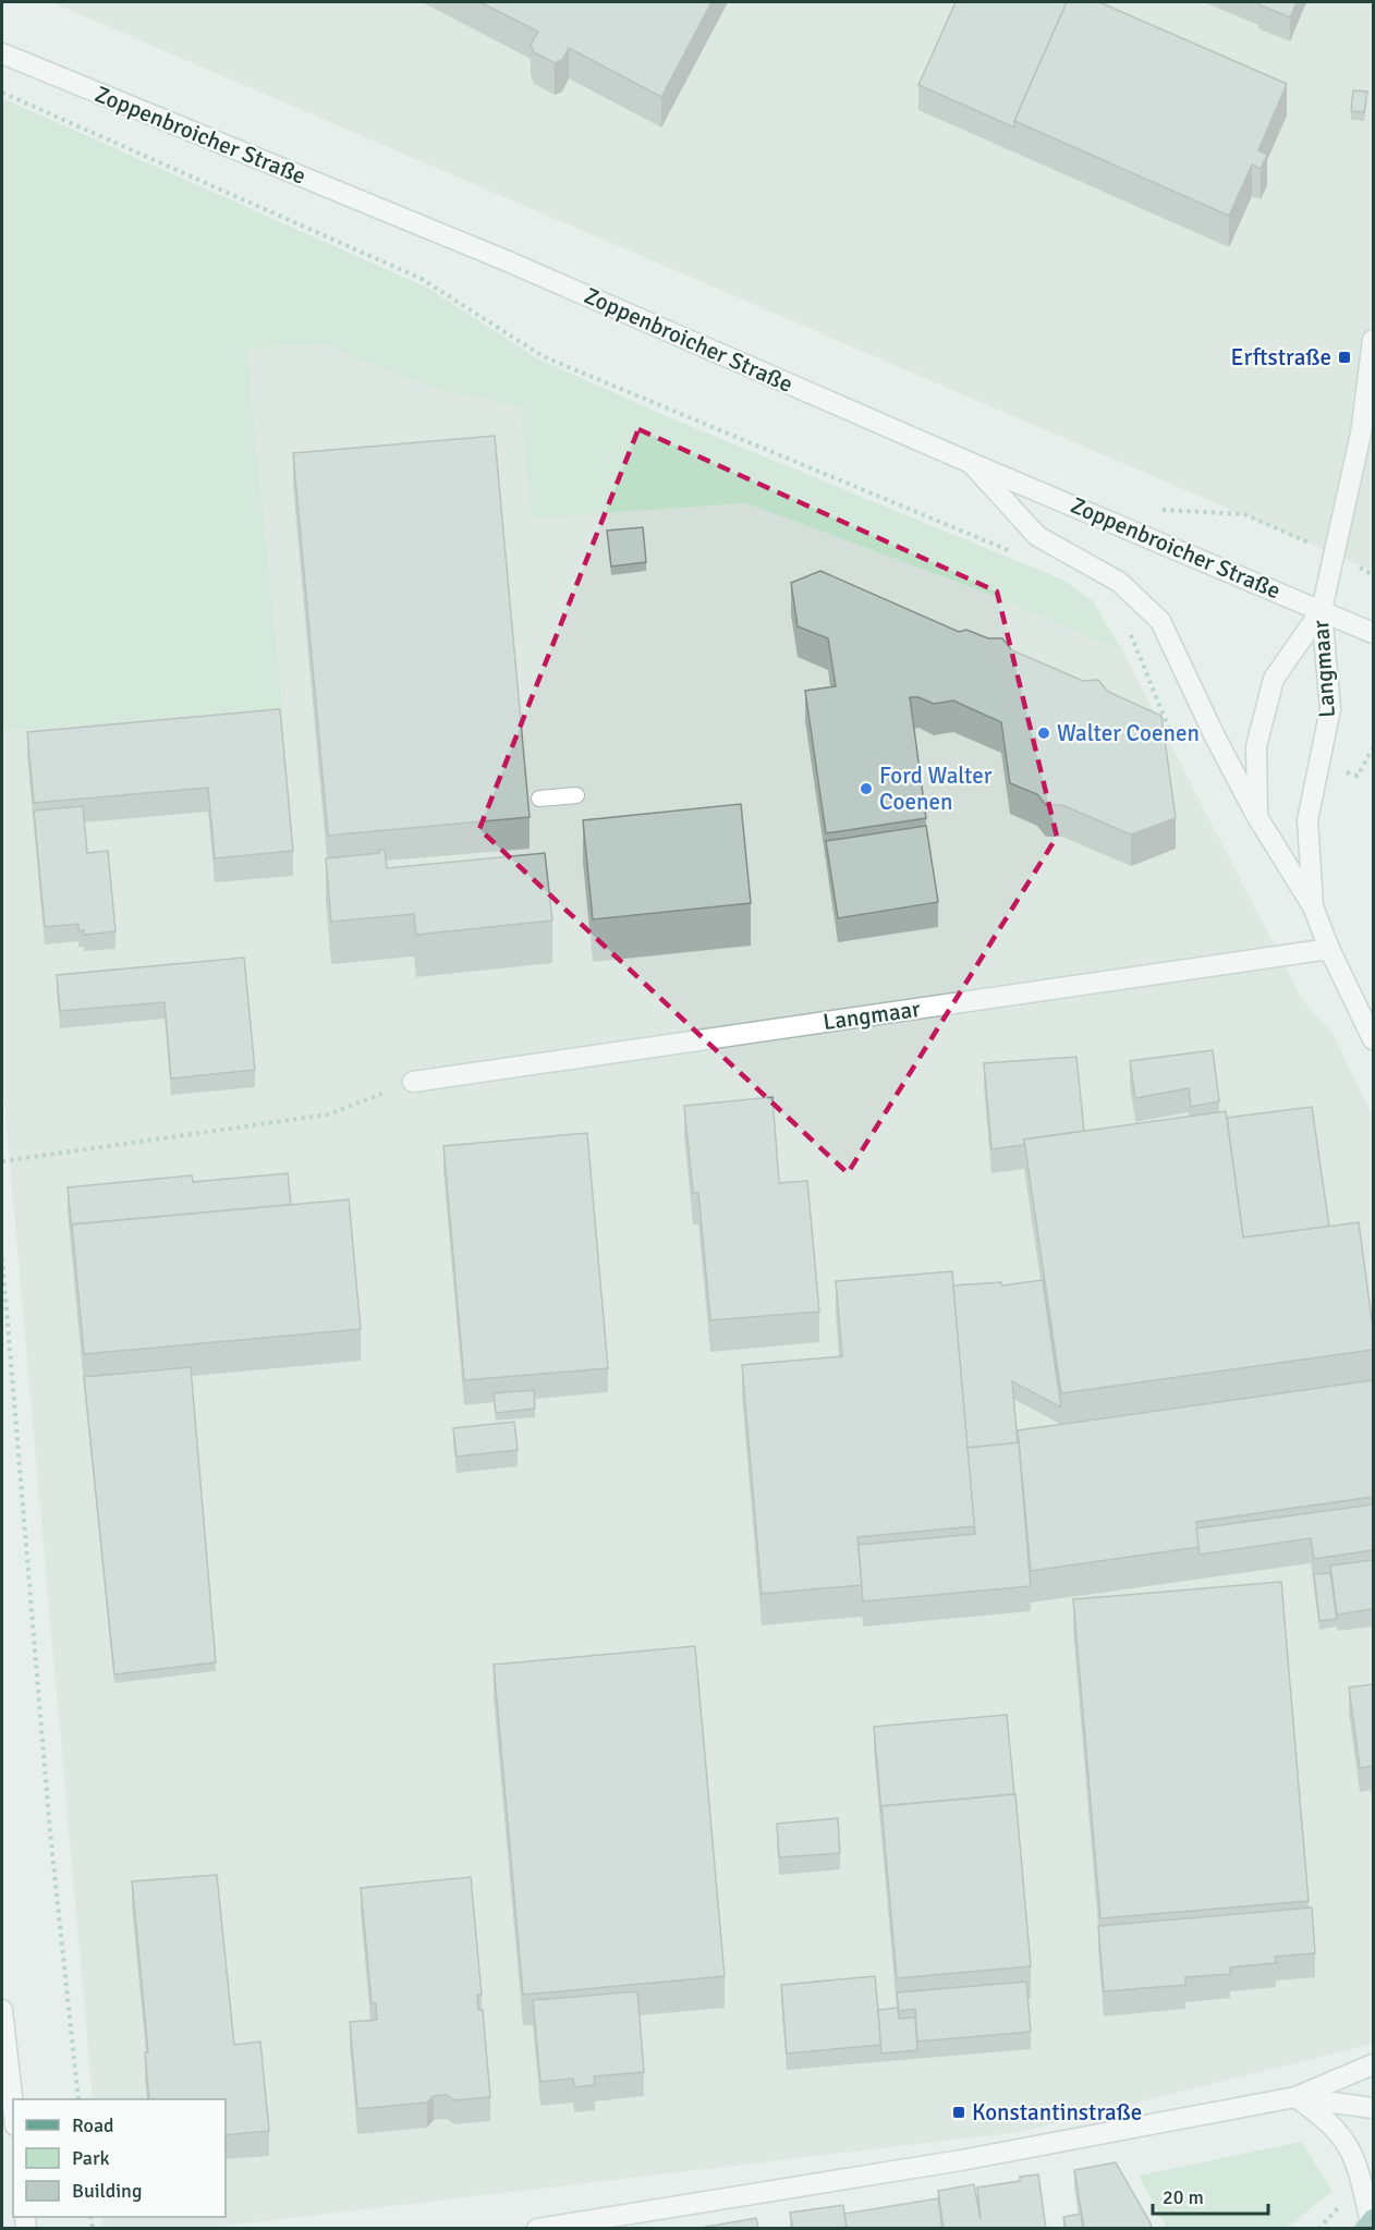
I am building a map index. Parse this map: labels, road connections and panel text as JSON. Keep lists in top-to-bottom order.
{
  "streets": {
    "street": ["Zoppenbroicher Straße", "Langmaar"]
  },
  "crossings": [
    ["Zoppenbroicher Straße", "Langmaar"]
  ],
  "places": {
    "transit": ["Erftstraße", "Konstantinstraße"],
    "other": ["Walter Coenen", "Ford Walter Coenen"]
  },
  "legend": ["Road", "Park", "Building"],
  "scale_bar": "20 m"
}
